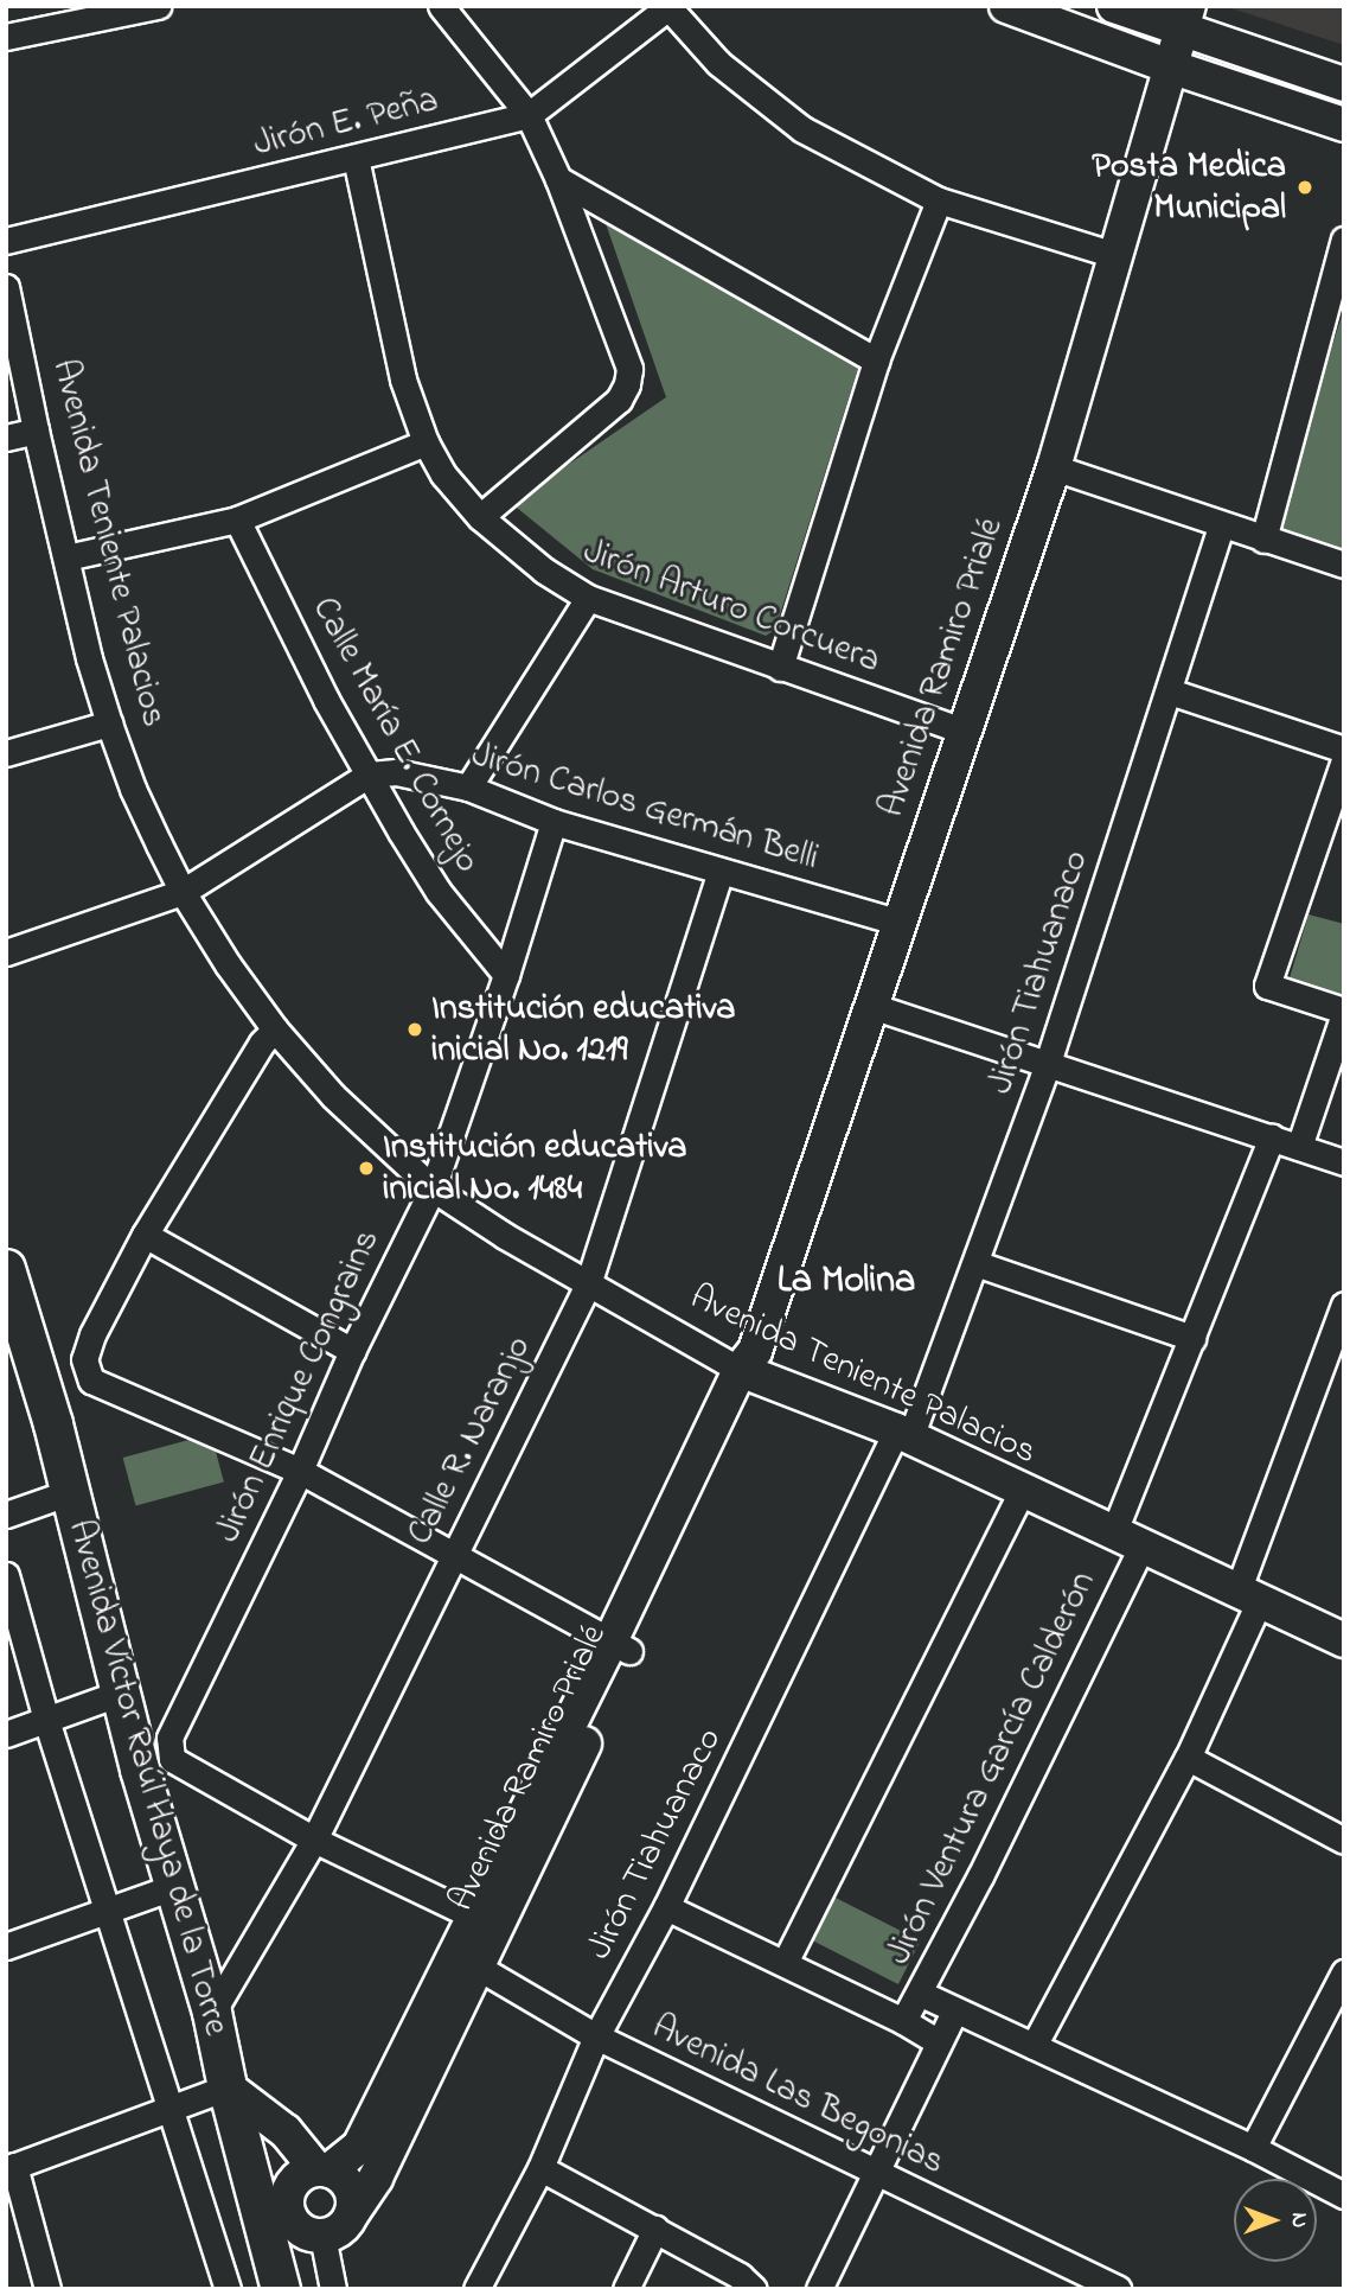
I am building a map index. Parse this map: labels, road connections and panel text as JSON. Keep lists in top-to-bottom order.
{
  "streets": {
    "main road": ["Avenida Víctor Raúl Haya de la Torre"],
    "street": [
      "Jirón E. Peña",
      "Avenida Teniente Palacios",
      "Jirón Arturo Corcuera",
      "Avenida Ramiro Prialé",
      "Calle María E. Cornejo",
      "Jirón Carlos Germán Belli",
      "Jirón Tiahuanaco",
      "Jirón Enrique Congrains",
      "Calle R. Naranjo",
      "Jirón Ventura García Calderón",
      "Avenida Las Begonias"
    ]
  },
  "crossings": [
    ["Jirón E. Peña", "Jirón Arturo Corcuera"],
    ["Avenida Teniente Palacios", "Avenida Ramiro Prialé"],
    ["Avenida Teniente Palacios", "Jirón Tiahuanaco"],
    ["Avenida Teniente Palacios", "Jirón Enrique Congrains"],
    ["Avenida Teniente Palacios", "Calle R. Naranjo"],
    ["Avenida Teniente Palacios", "Jirón Ventura García Calderón"],
    ["Jirón Arturo Corcuera", "Avenida Ramiro Prialé"],
    ["Avenida Ramiro Prialé", "Jirón Carlos Germán Belli"],
    ["Avenida Ramiro Prialé", "Avenida Víctor Raúl Haya de la Torre"],
    ["Avenida Ramiro Prialé", "Avenida Las Begonias"],
    ["Calle María E. Cornejo", "Jirón Carlos Germán Belli"],
    ["Calle María E. Cornejo", "Jirón Enrique Congrains"],
    ["Jirón Carlos Germán Belli", "Jirón Enrique Congrains"],
    ["Jirón Carlos Germán Belli", "Calle R. Naranjo"],
    ["Jirón Tiahuanaco", "Avenida Las Begonias"],
    ["Jirón Enrique Congrains", "Calle R. Naranjo"],
    ["Calle R. Naranjo", "Avenida Víctor Raúl Haya de la Torre"]
  ],
  "districts": ["La Molina"],
  "places": ["Posta Medica Municipal", "Institución educativa inicial No. 1219", "Institución educativa inicial No. 1484"],
  "north": "right"
}
